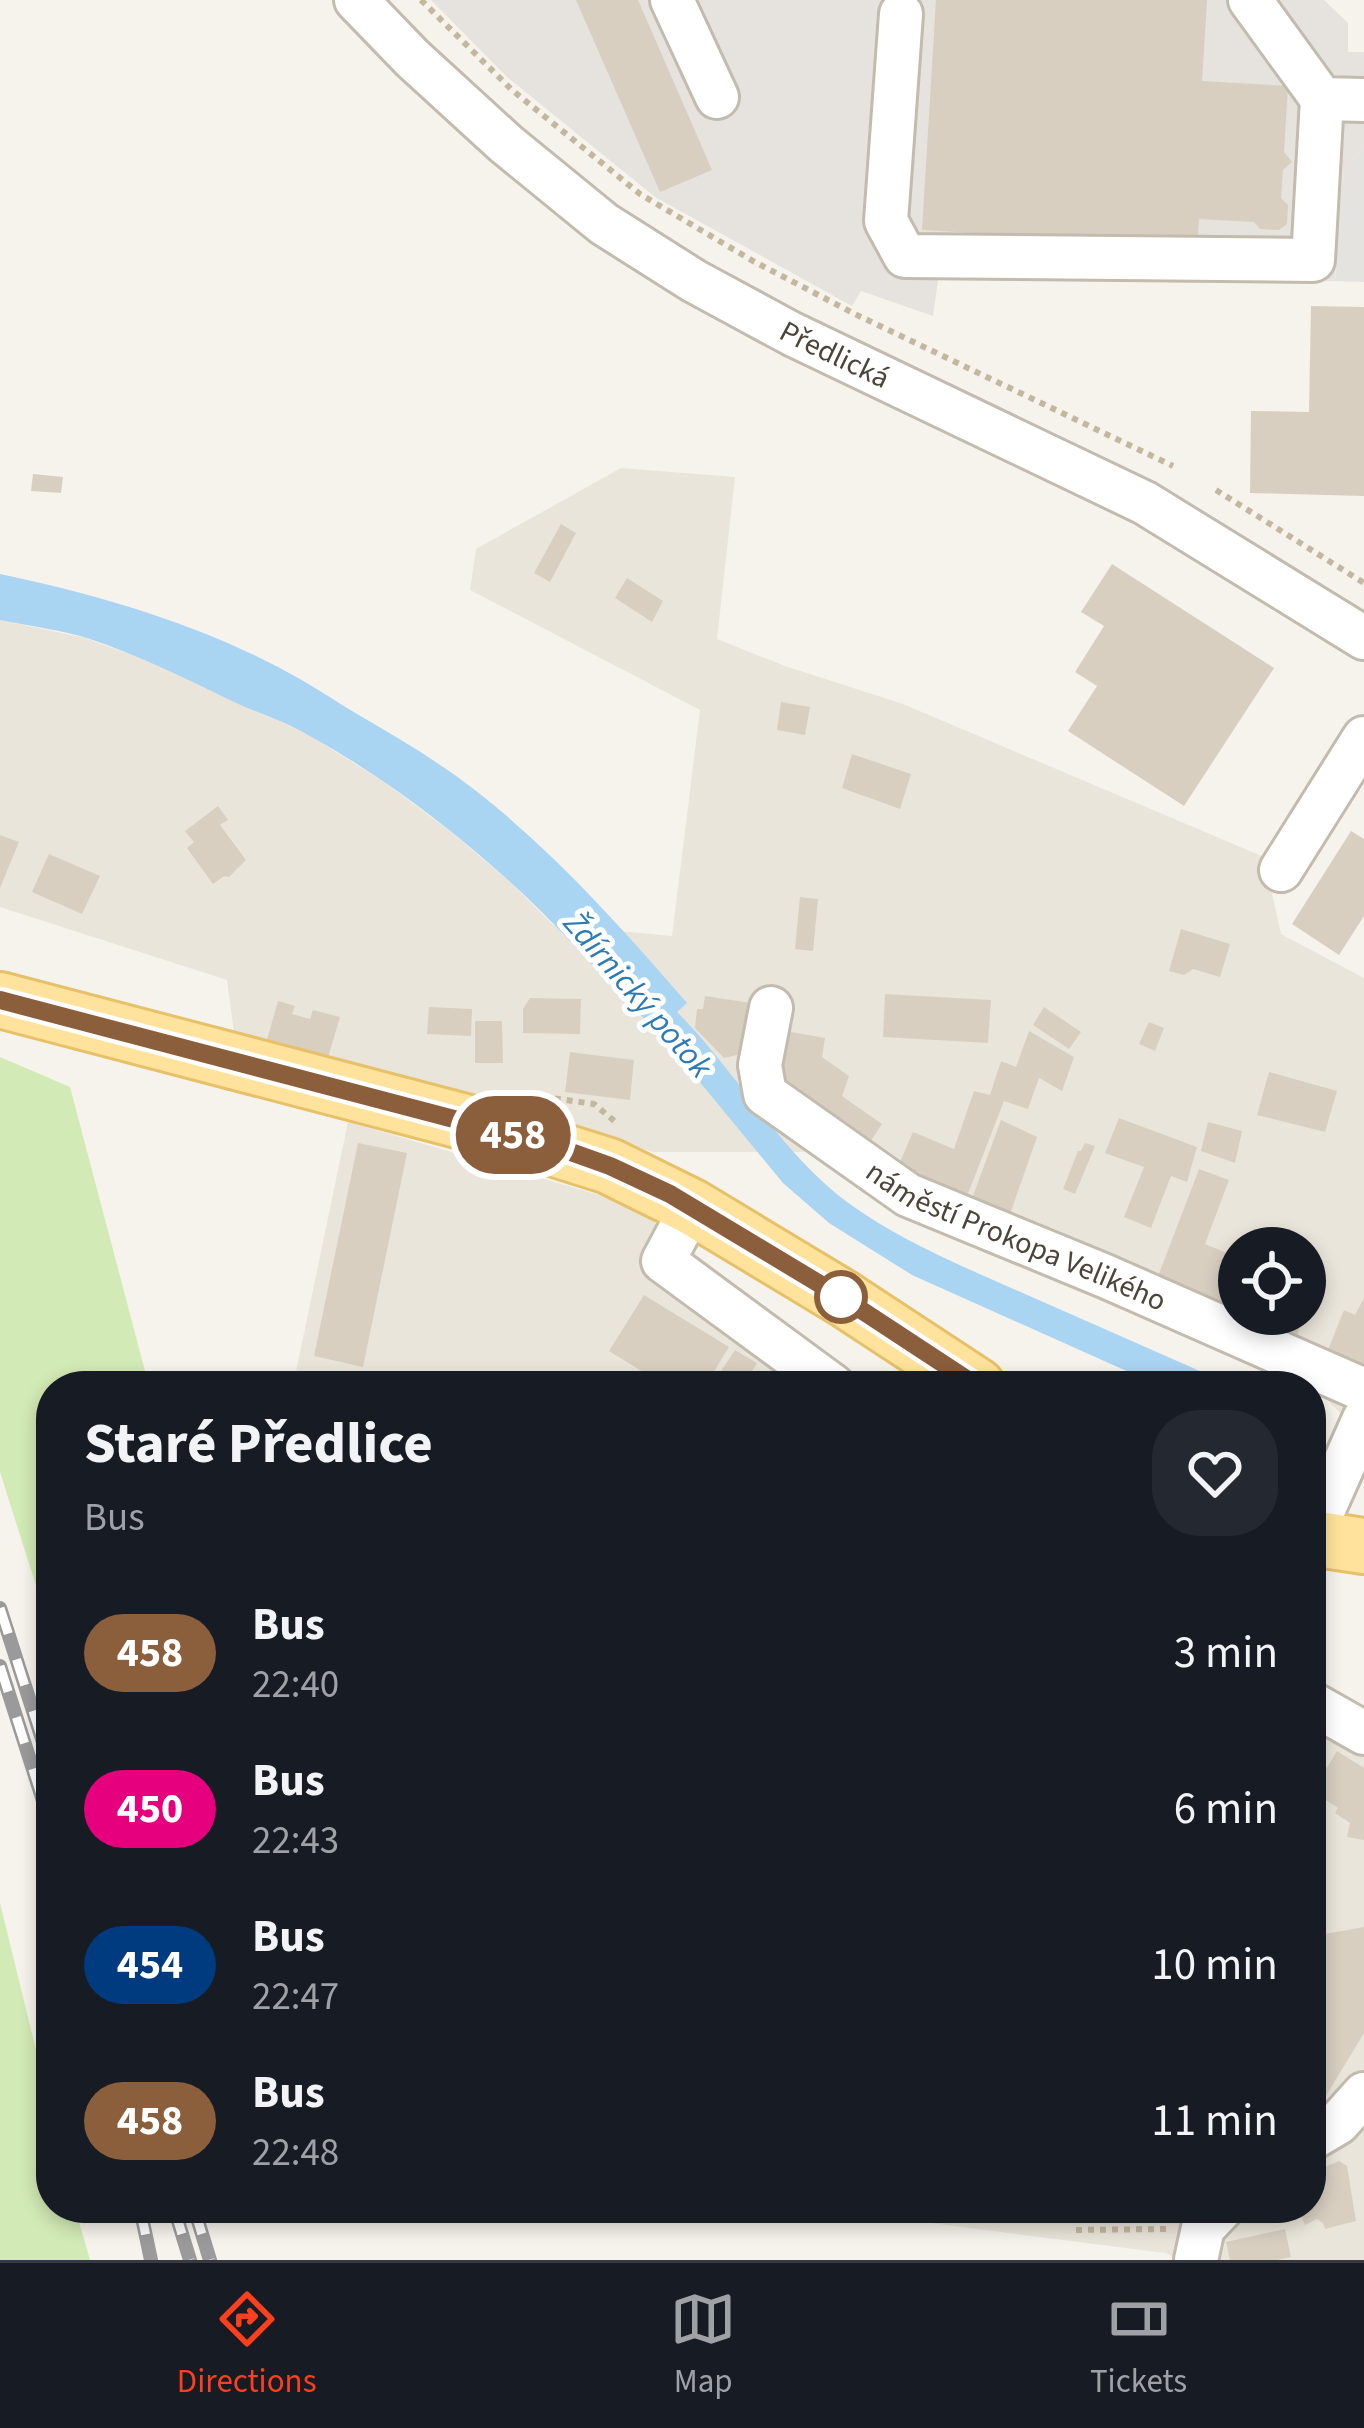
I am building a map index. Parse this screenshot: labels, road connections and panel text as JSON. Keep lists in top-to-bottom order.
{
  "streets": {
    "main road": ["náměstí Prokopa Velikého"],
    "street": ["Předlická"]
  },
  "water": ["Ždírnický potok"],
  "lines": ["bus line 458"],
  "page": {
    "on_map": "458",
    "heading": ["Staré Předlice", "Bus"],
    "list": [
      {
        "mark": "458",
        "name": "Bus",
        "note": "22:40",
        "value": "3 min"
      },
      {
        "mark": "450",
        "name": "Bus",
        "note": "22:43",
        "value": "6 min"
      },
      {
        "mark": "454",
        "name": "Bus",
        "note": "22:47",
        "value": "10 min"
      },
      {
        "mark": "458",
        "name": "Bus",
        "note": "22:48",
        "value": "11 min"
      }
    ],
    "tabs": ["Directions", "Map", "Tickets"]
  }
}
